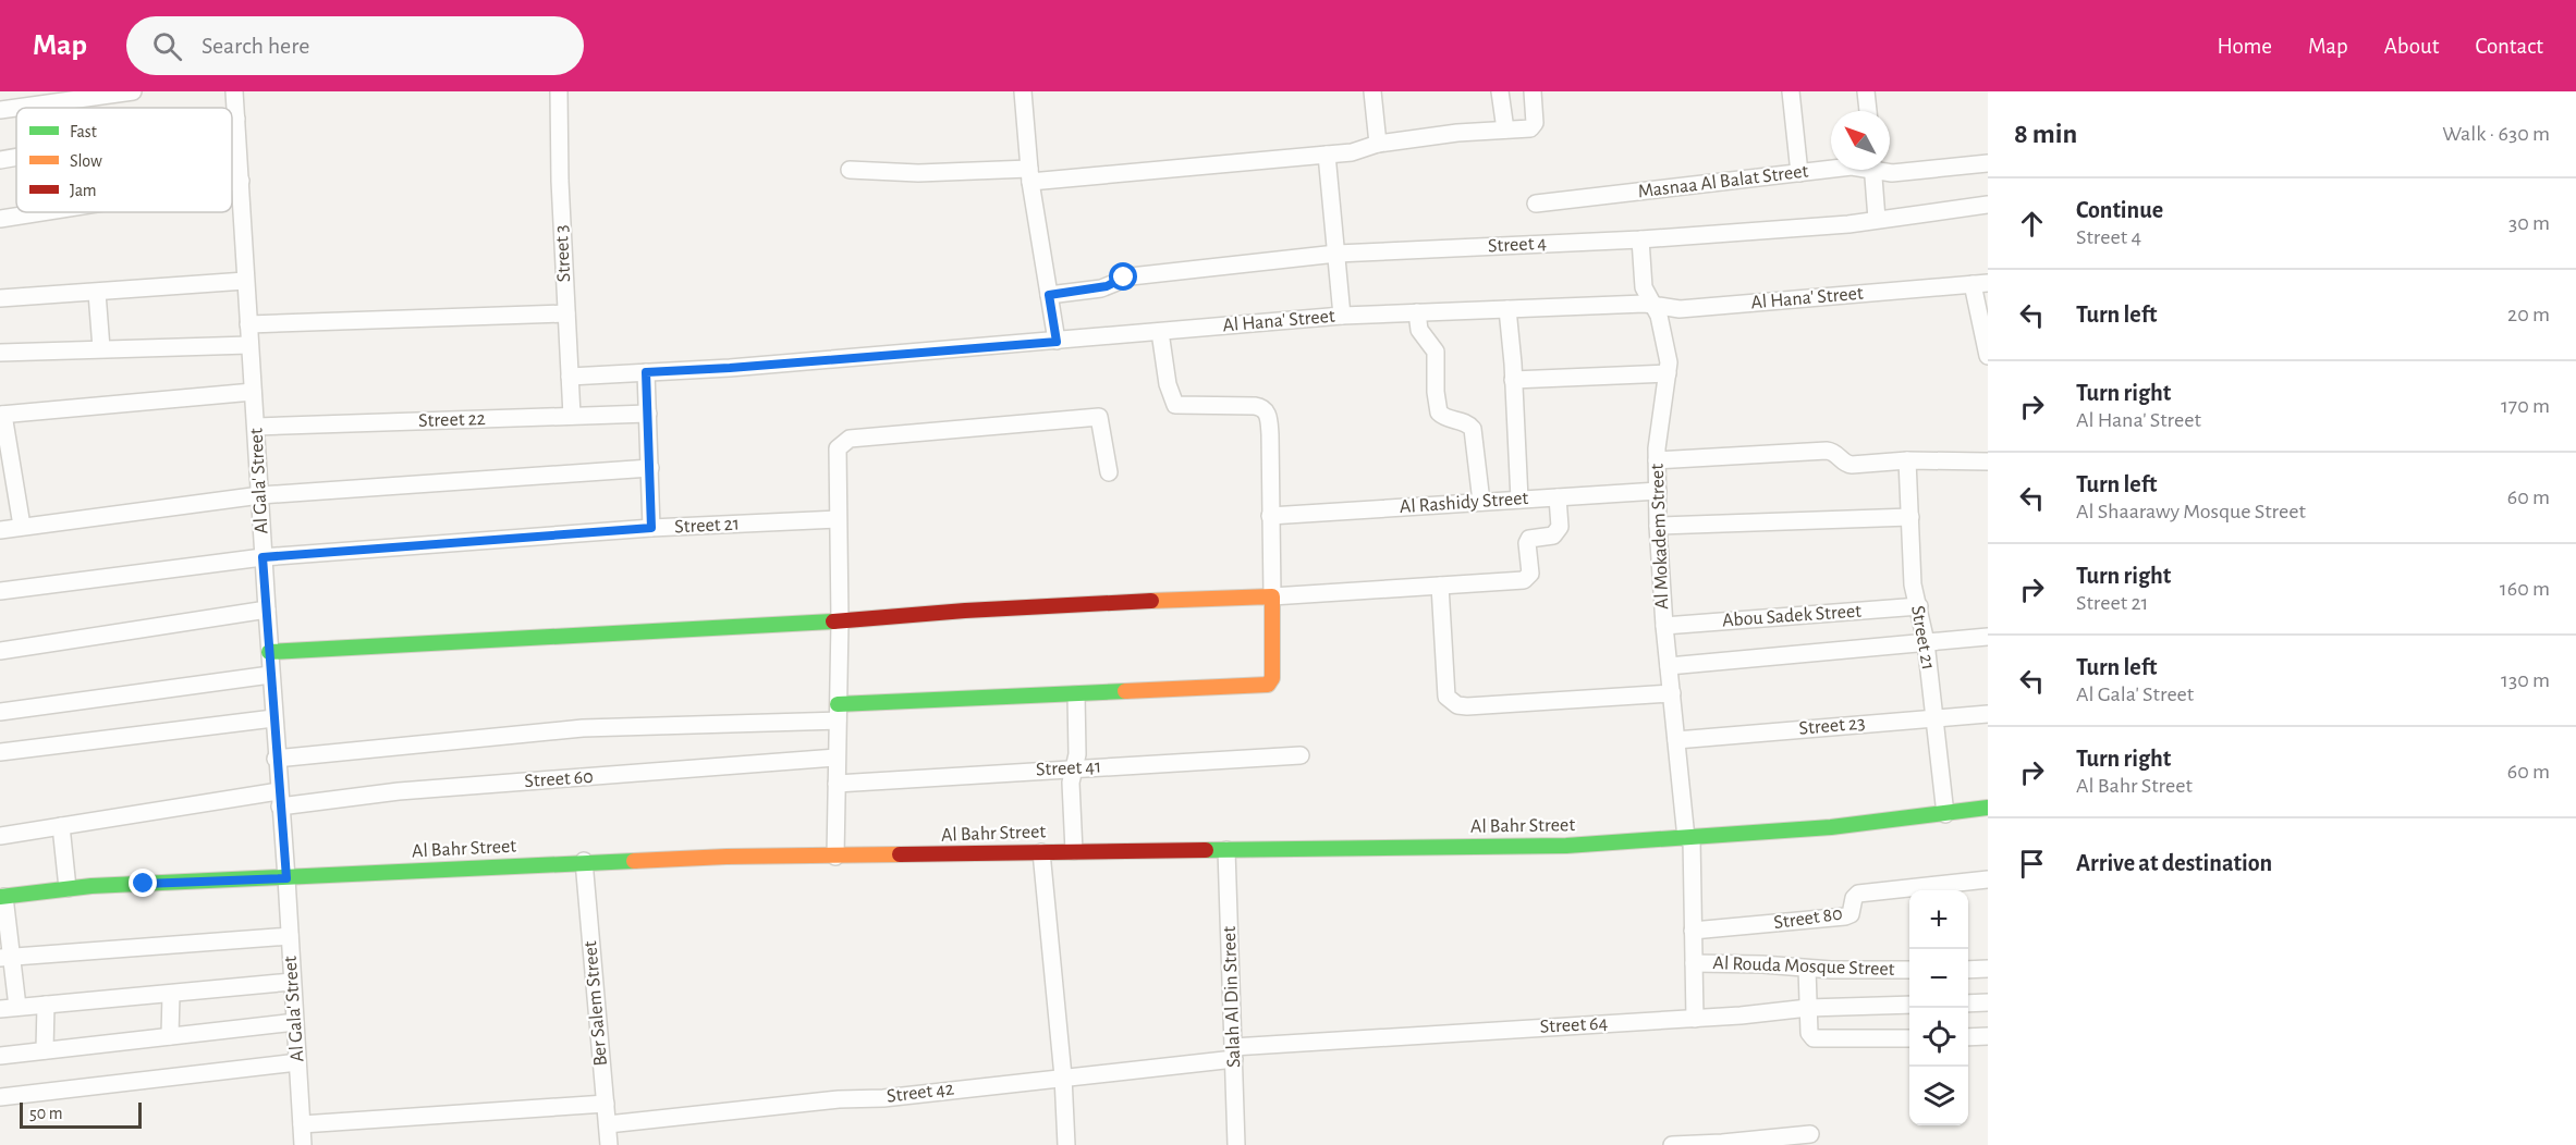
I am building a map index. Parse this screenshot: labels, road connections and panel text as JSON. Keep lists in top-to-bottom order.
{
  "streets": {
    "street": [
      "Masnaa Al Balat Street",
      "Street 4",
      "Street 3",
      "Al Hana' Street",
      "Street 22",
      "Al Gala' Street",
      "Al Rashidy Street",
      "Street 21",
      "Al Mokadem Street",
      "Abou Sadek Street",
      "Street 23",
      "Street 41",
      "Street 60",
      "Al Bahr Street",
      "Street 80",
      "Al Rouda Mosque Street",
      "Salah Al Din Street",
      "Ber Salem Street",
      "Street 64",
      "Street 42"
    ]
  },
  "crossings": [
    ["Street 4", "Al Mokadem Street"],
    ["Street 3", "Al Hana' Street"],
    ["Street 3", "Street 22"],
    ["Al Hana' Street", "Al Mokadem Street"],
    ["Street 22", "Al Gala' Street"],
    ["Al Gala' Street", "Street 21"],
    ["Al Gala' Street", "Street 60"],
    ["Al Gala' Street", "Al Bahr Street"],
    ["Al Rashidy Street", "Al Mokadem Street"],
    ["Street 21", "Abou Sadek Street"],
    ["Street 21", "Street 23"],
    ["Street 21", "Al Bahr Street"],
    ["Al Mokadem Street", "Abou Sadek Street"],
    ["Al Mokadem Street", "Street 23"],
    ["Al Mokadem Street", "Al Bahr Street"],
    ["Al Mokadem Street", "Street 80"],
    ["Al Mokadem Street", "Al Rouda Mosque Street"],
    ["Al Mokadem Street", "Street 64"],
    ["Al Bahr Street", "Salah Al Din Street"],
    ["Al Bahr Street", "Ber Salem Street"],
    ["Salah Al Din Street", "Street 64"],
    ["Salah Al Din Street", "Street 42"],
    ["Ber Salem Street", "Street 42"],
    ["Street 64", "Street 42"]
  ],
  "legend": ["Fast", "Slow", "Jam"],
  "scale_bar": "50 m",
  "north": "top left",
  "page": {
    "header": "Map",
    "search": "Search here",
    "nav": [
      "Home",
      "Map",
      "About",
      "Contact"
    ],
    "heading": ["8 min", "Walk · 630 m"],
    "list": [
      ["Continue", "Street 4", "30 m"],
      ["Turn left", "20 m"],
      ["Turn right", "Al Hana' Street", "170 m"],
      ["Turn left", "Al Shaarawy Mosque Street", "60 m"],
      ["Turn right", "Street 21", "160 m"],
      ["Turn left", "Al Gala' Street", "130 m"],
      ["Turn right", "Al Bahr Street", "60 m"],
      "Arrive at destination"
    ],
    "map_buttons": ["+", "−"],
    "scale": "50 m"
  }
}
